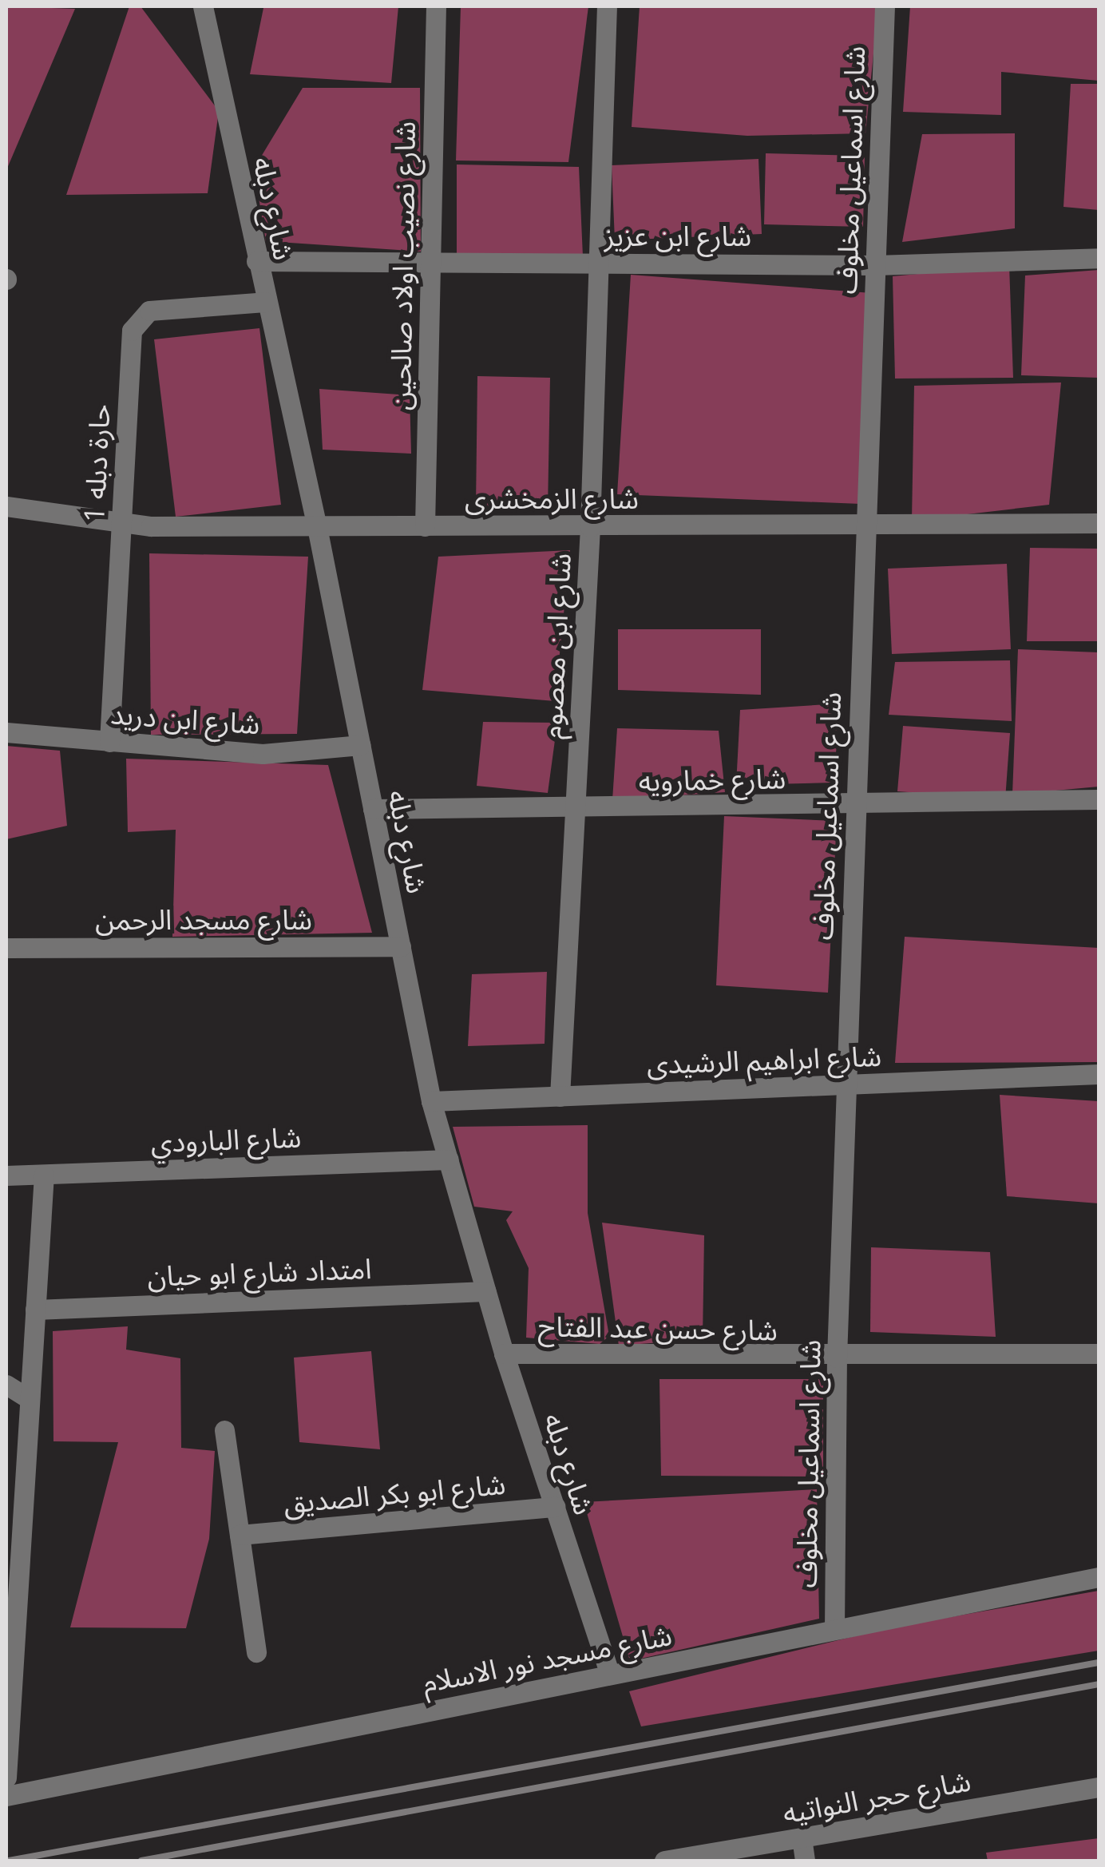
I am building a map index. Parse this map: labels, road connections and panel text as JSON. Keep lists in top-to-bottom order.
{
  "streets": {
    "street": [
      "شارع اسماعيل مخلوف",
      "شارع دبله",
      "شارع ابن عزيز",
      "شارع نصيب اولاد صالحين",
      "حارة دبله 1",
      "شارع الزمخشرى",
      "شارع ابن معصوم",
      "شارع ابن دريد",
      "شارع خمارويه",
      "شارع مسجد الرحمن",
      "شارع ابراهيم الرشيدى",
      "شارع البارودي",
      "امتداد شارع ابو حيان",
      "شارع حسن عبد الفتاح",
      "شارع ابو بكر الصديق",
      "شارع مسجد نور الاسلام",
      "شارع حجر النواتيه"
    ]
  },
  "crossings": [
    ["شارع اسماعيل مخلوف", "شارع ابن عزيز"],
    ["شارع اسماعيل مخلوف", "شارع الزمخشرى"],
    ["شارع اسماعيل مخلوف", "شارع خمارويه"],
    ["شارع اسماعيل مخلوف", "شارع ابراهيم الرشيدى"],
    ["شارع اسماعيل مخلوف", "شارع حسن عبد الفتاح"],
    ["شارع اسماعيل مخلوف", "شارع مسجد نور الاسلام"],
    ["شارع دبله", "شارع ابن عزيز"],
    ["شارع دبله", "حارة دبله 1"],
    ["شارع دبله", "شارع الزمخشرى"],
    ["شارع دبله", "شارع ابن دريد"],
    ["شارع دبله", "شارع خمارويه"],
    ["شارع دبله", "شارع مسجد الرحمن"],
    ["شارع دبله", "شارع ابراهيم الرشيدى"],
    ["شارع دبله", "شارع البارودي"],
    ["شارع دبله", "امتداد شارع ابو حيان"],
    ["شارع دبله", "شارع حسن عبد الفتاح"],
    ["شارع دبله", "شارع ابو بكر الصديق"],
    ["شارع دبله", "شارع مسجد نور الاسلام"],
    ["شارع ابن عزيز", "شارع نصيب اولاد صالحين"],
    ["شارع ابن عزيز", "شارع ابن معصوم"],
    ["شارع نصيب اولاد صالحين", "شارع الزمخشرى"],
    ["حارة دبله 1", "شارع الزمخشرى"],
    ["حارة دبله 1", "شارع ابن دريد"],
    ["شارع الزمخشرى", "شارع ابن معصوم"],
    ["شارع ابن معصوم", "شارع خمارويه"],
    ["شارع ابن معصوم", "شارع ابراهيم الرشيدى"]
  ]
}
